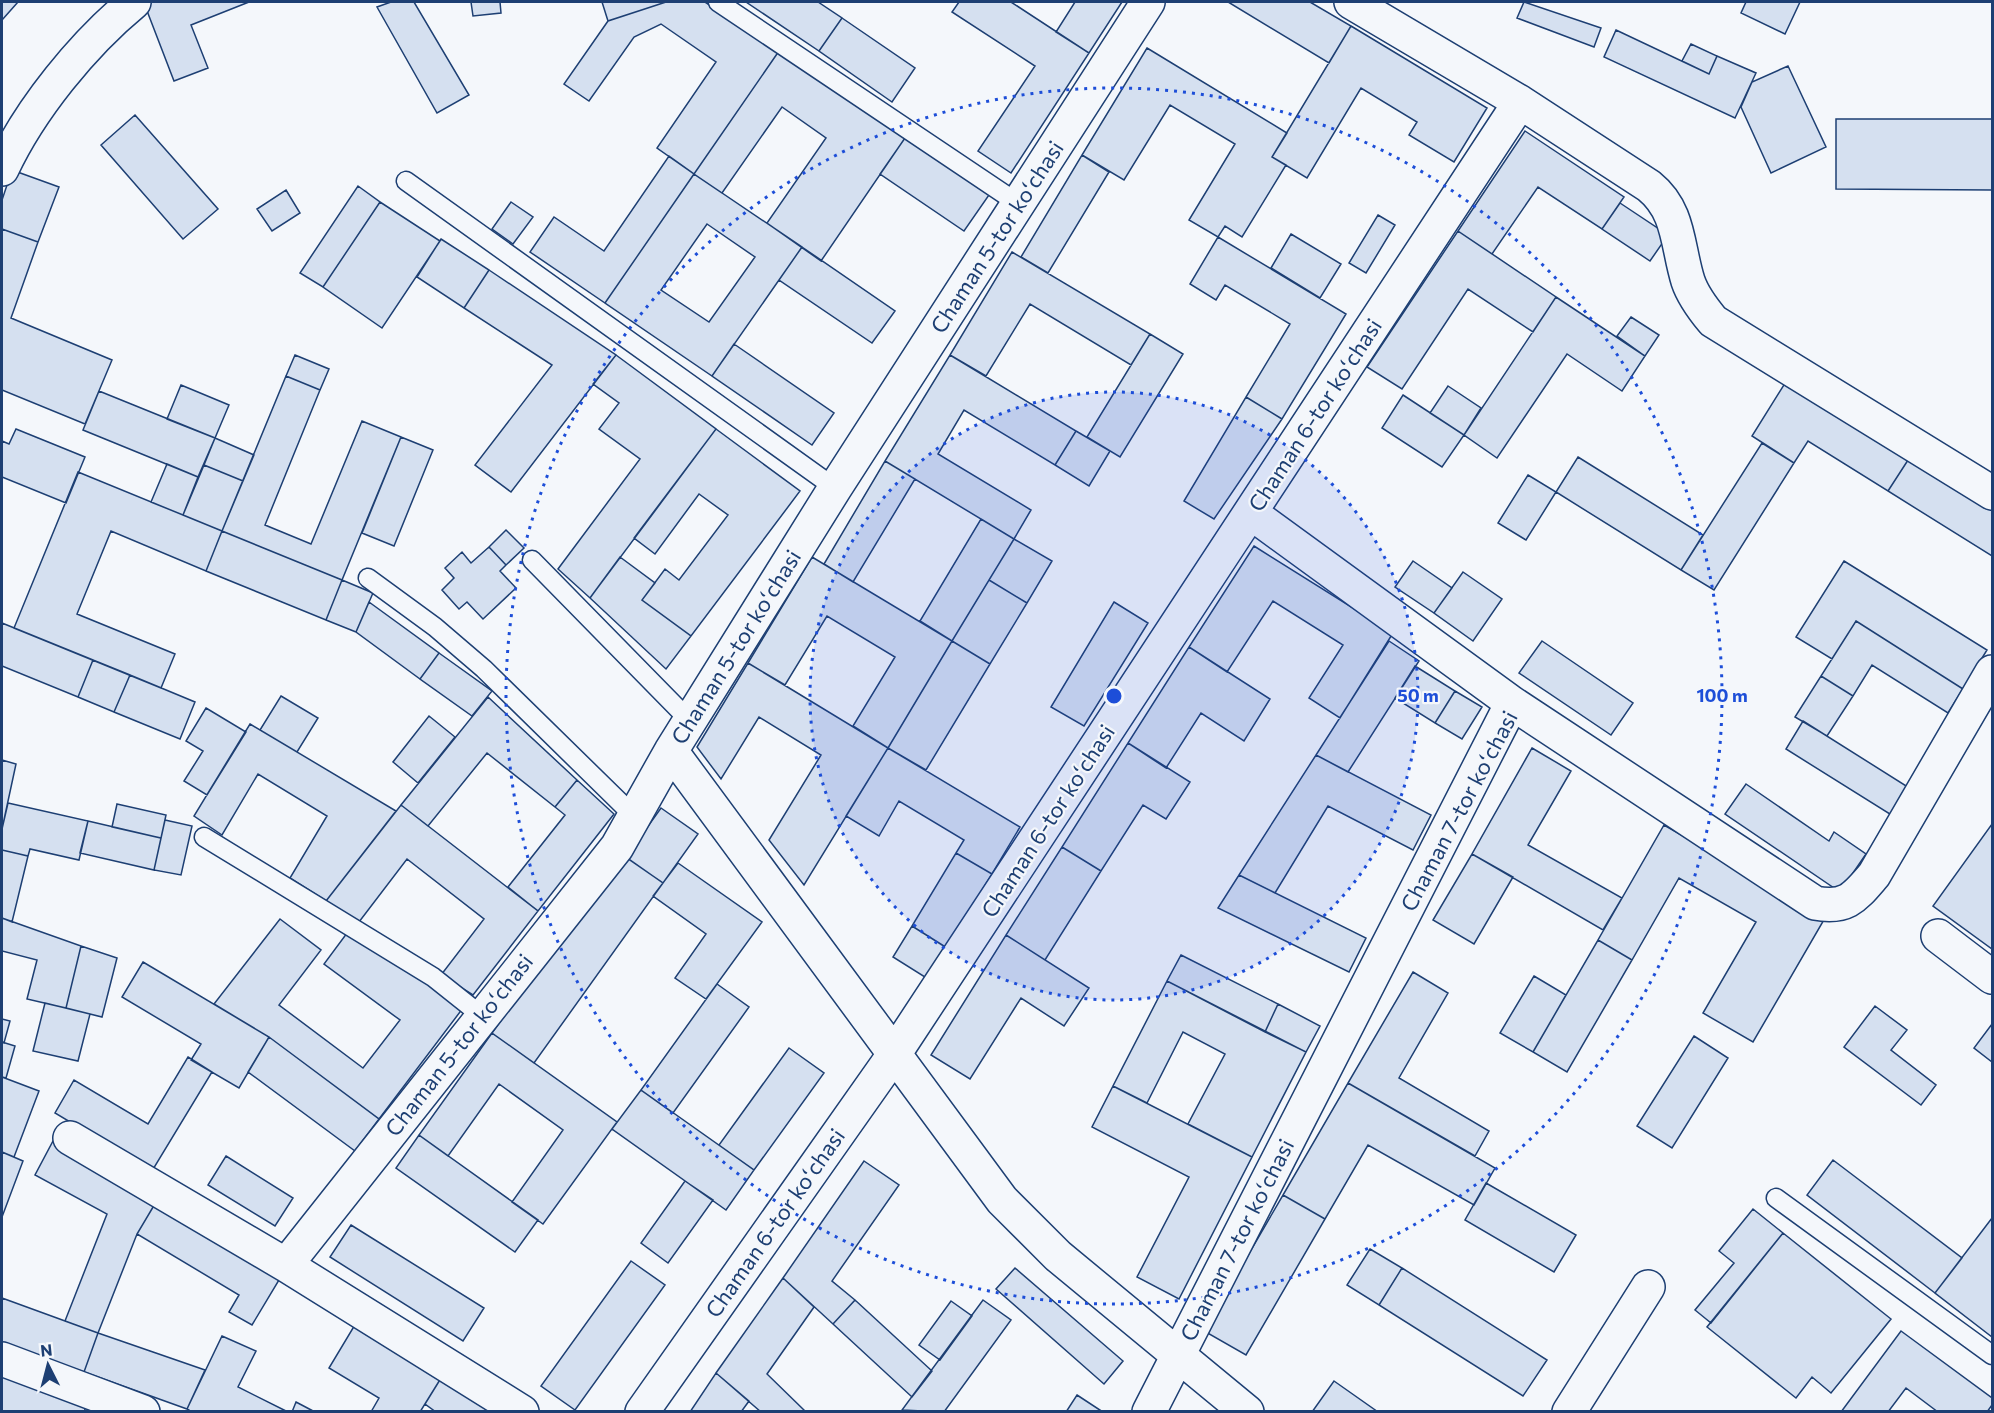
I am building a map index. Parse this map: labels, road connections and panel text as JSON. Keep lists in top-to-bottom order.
{
  "streets": {
    "street": ["Chaman 5-tor koʻchasi", "Chaman 6-tor koʻchasi", "Chaman 7-tor koʻchasi"]
  },
  "north": "top",
  "rings": ["50 m", "100 m"]
}
